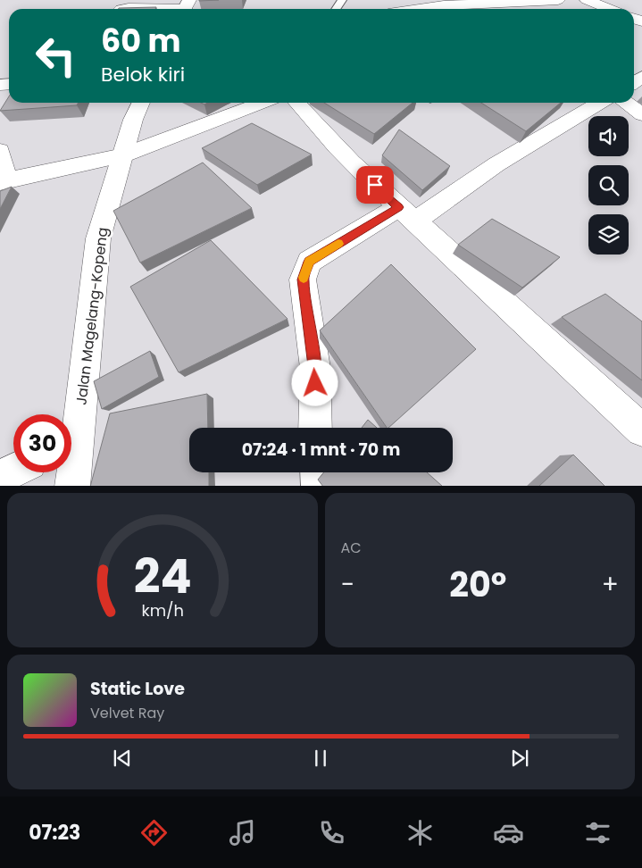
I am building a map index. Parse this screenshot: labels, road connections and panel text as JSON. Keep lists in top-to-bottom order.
{
  "streets": {
    "street": ["Jalan Magelang-Kopeng"]
  },
  "page": {
    "turn": ["60 m", "Belok kiri"],
    "limit": "30",
    "trip": "07:24 · 1 mnt · 70 m",
    "tile": "AC",
    "heat": ["−", "20°", "+"],
    "song": ["Static Love", "Velvet Ray"],
    "tabs": "07:23",
    "gauge": ["24", "km/h"]
  }
}
